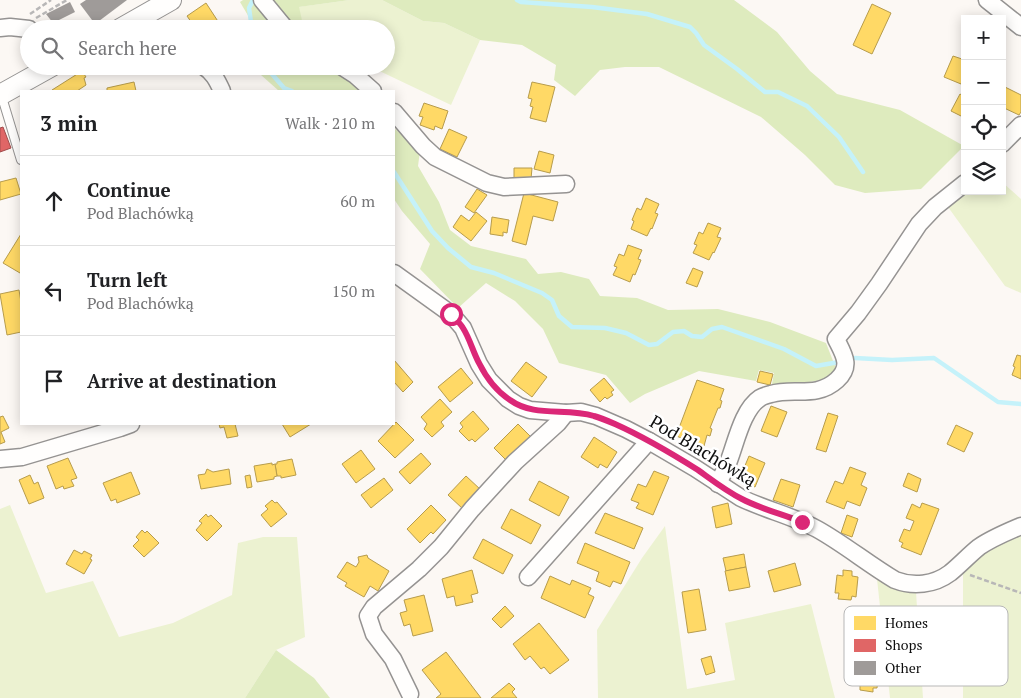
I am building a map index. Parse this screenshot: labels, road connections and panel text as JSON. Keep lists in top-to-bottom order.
{
  "streets": {
    "street": ["Pod Blachówką"]
  },
  "legend": ["Homes", "Shops", "Other"],
  "page": {
    "map_buttons": ["+", "−"],
    "search": "Search here",
    "heading": ["3 min", "Walk · 210 m"],
    "list": [
      ["Continue", "Pod Blachówką", "60 m"],
      ["Turn left", "Pod Blachówką", "150 m"],
      "Arrive at destination"
    ]
  }
}
